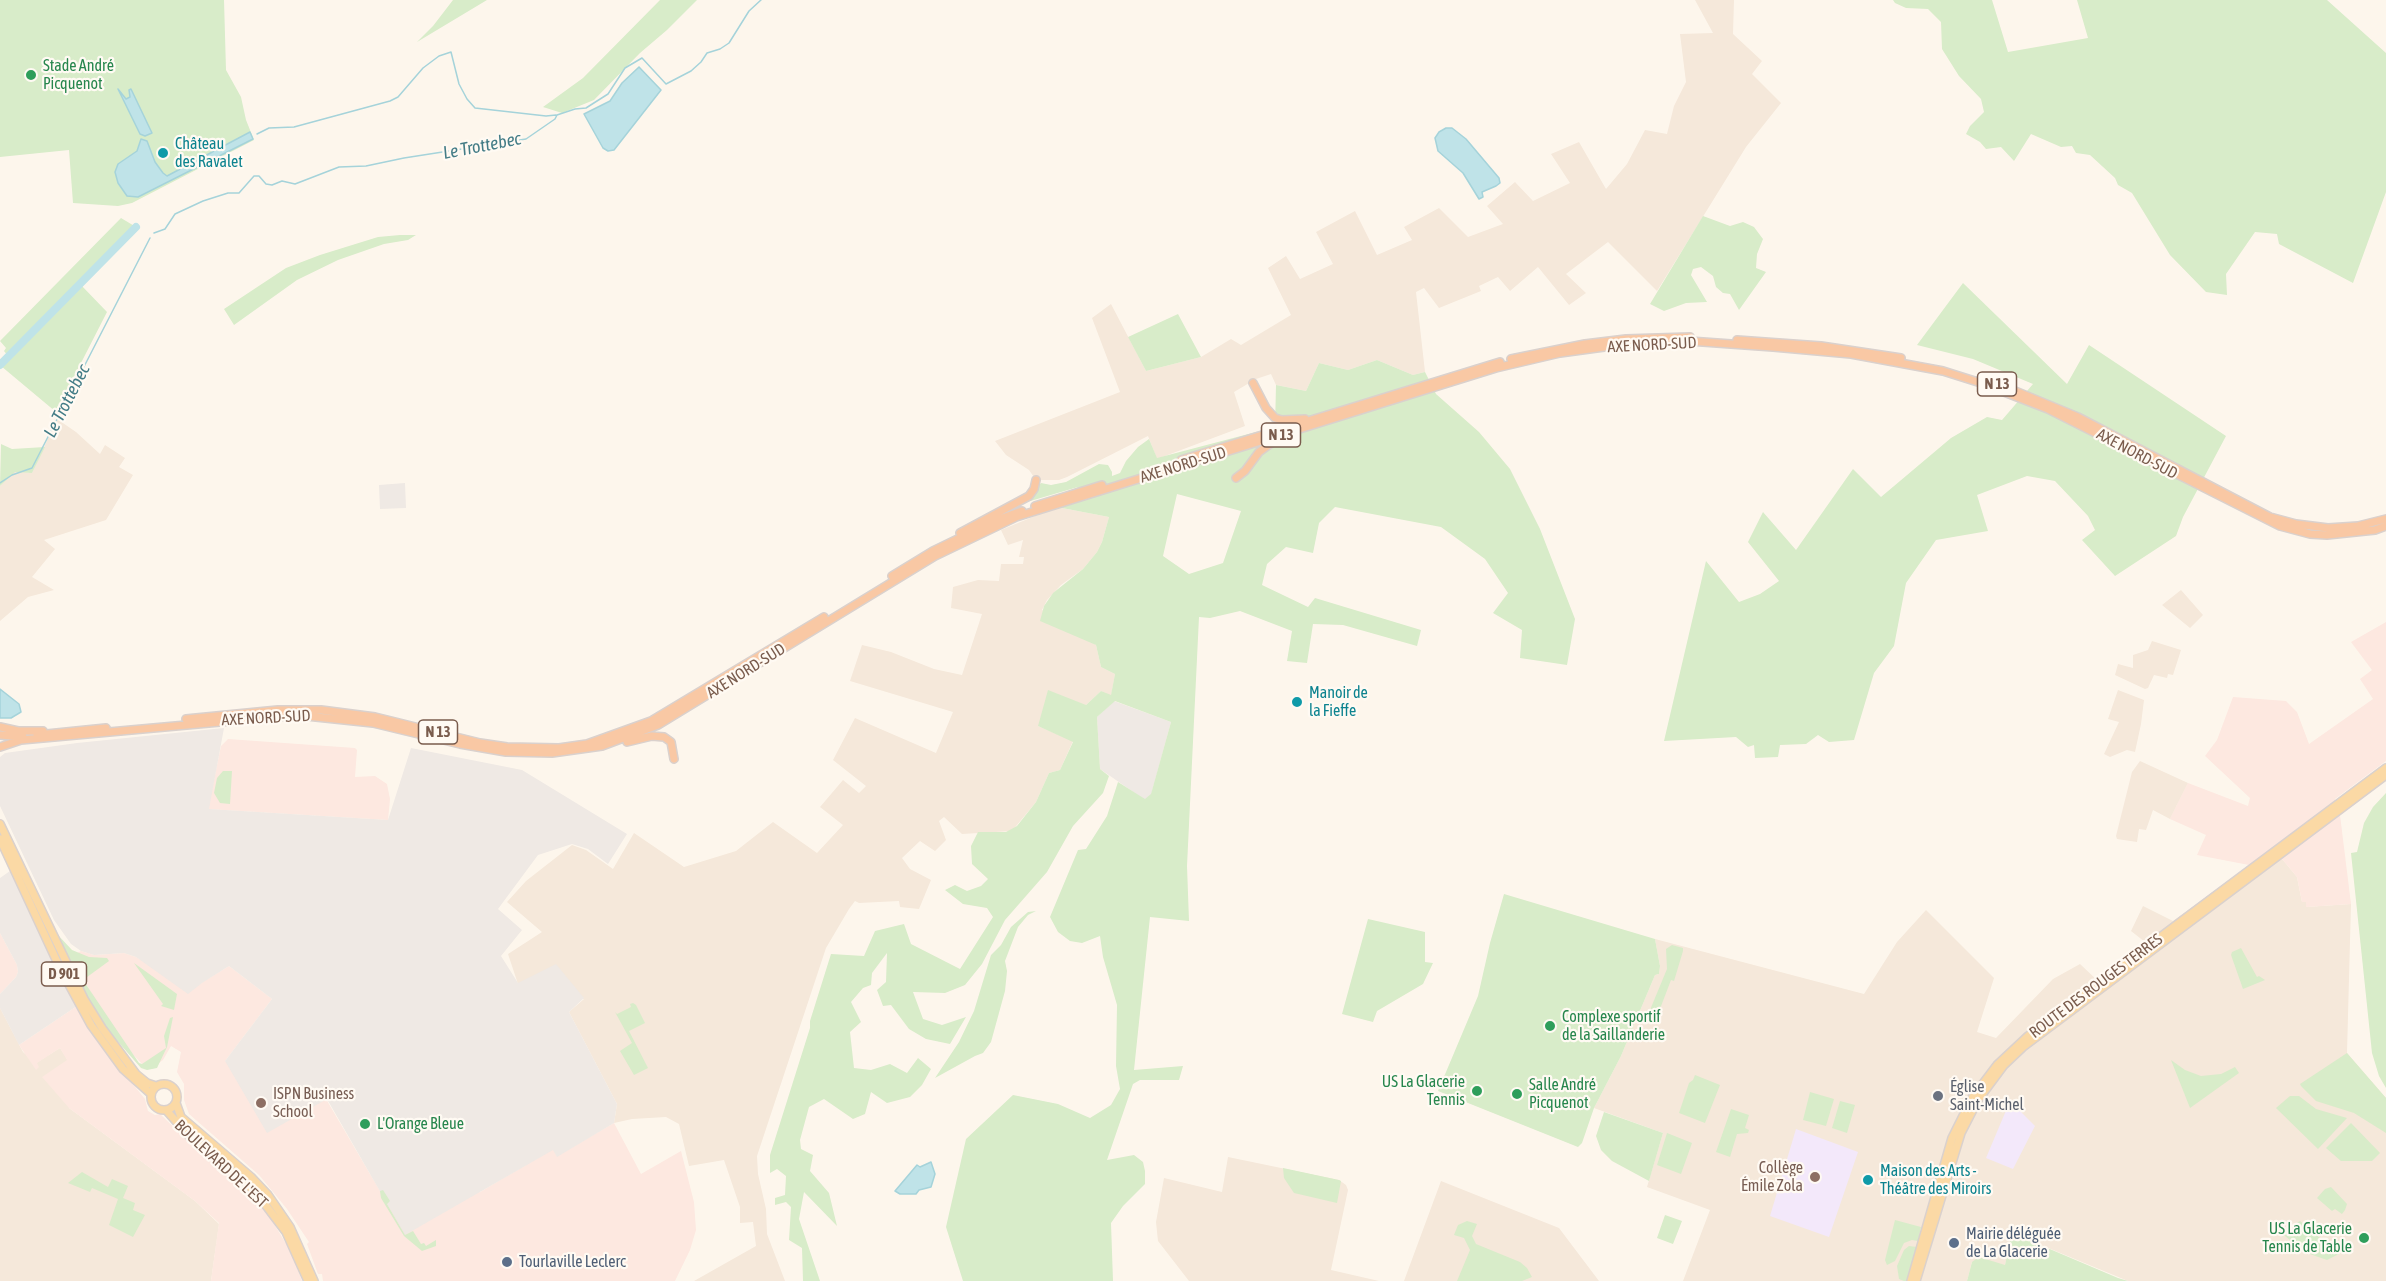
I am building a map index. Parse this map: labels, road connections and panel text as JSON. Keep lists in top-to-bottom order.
{
  "streets": {
    "highway": ["AXE NORD-SUD", "N 13"],
    "main road": ["D 901", "ROUTE DES ROUGES TERRES", "BOULEVARD DE L'EST"]
  },
  "crossings": [
    ["AXE NORD-SUD", "N 13"],
    ["D 901", "BOULEVARD DE L'EST"]
  ],
  "water": ["Le Trottebec"],
  "places": [
    "Stade André Picquenot",
    "Château des Ravalet",
    "Manoir de la Fieffe",
    "Complexe sportif de la Saillanderie",
    "US La Glacerie Tennis",
    "Salle André Picquenot",
    "Église Saint-Michel",
    "ISPN Business School",
    "L'Orange Bleue",
    "Collège Émile Zola",
    "Maison des Arts - Théâtre des Miroirs",
    "US La Glacerie Tennis de Table",
    "Mairie déléguée de La Glacerie",
    "Tourlaville Leclerc"
  ]
}
